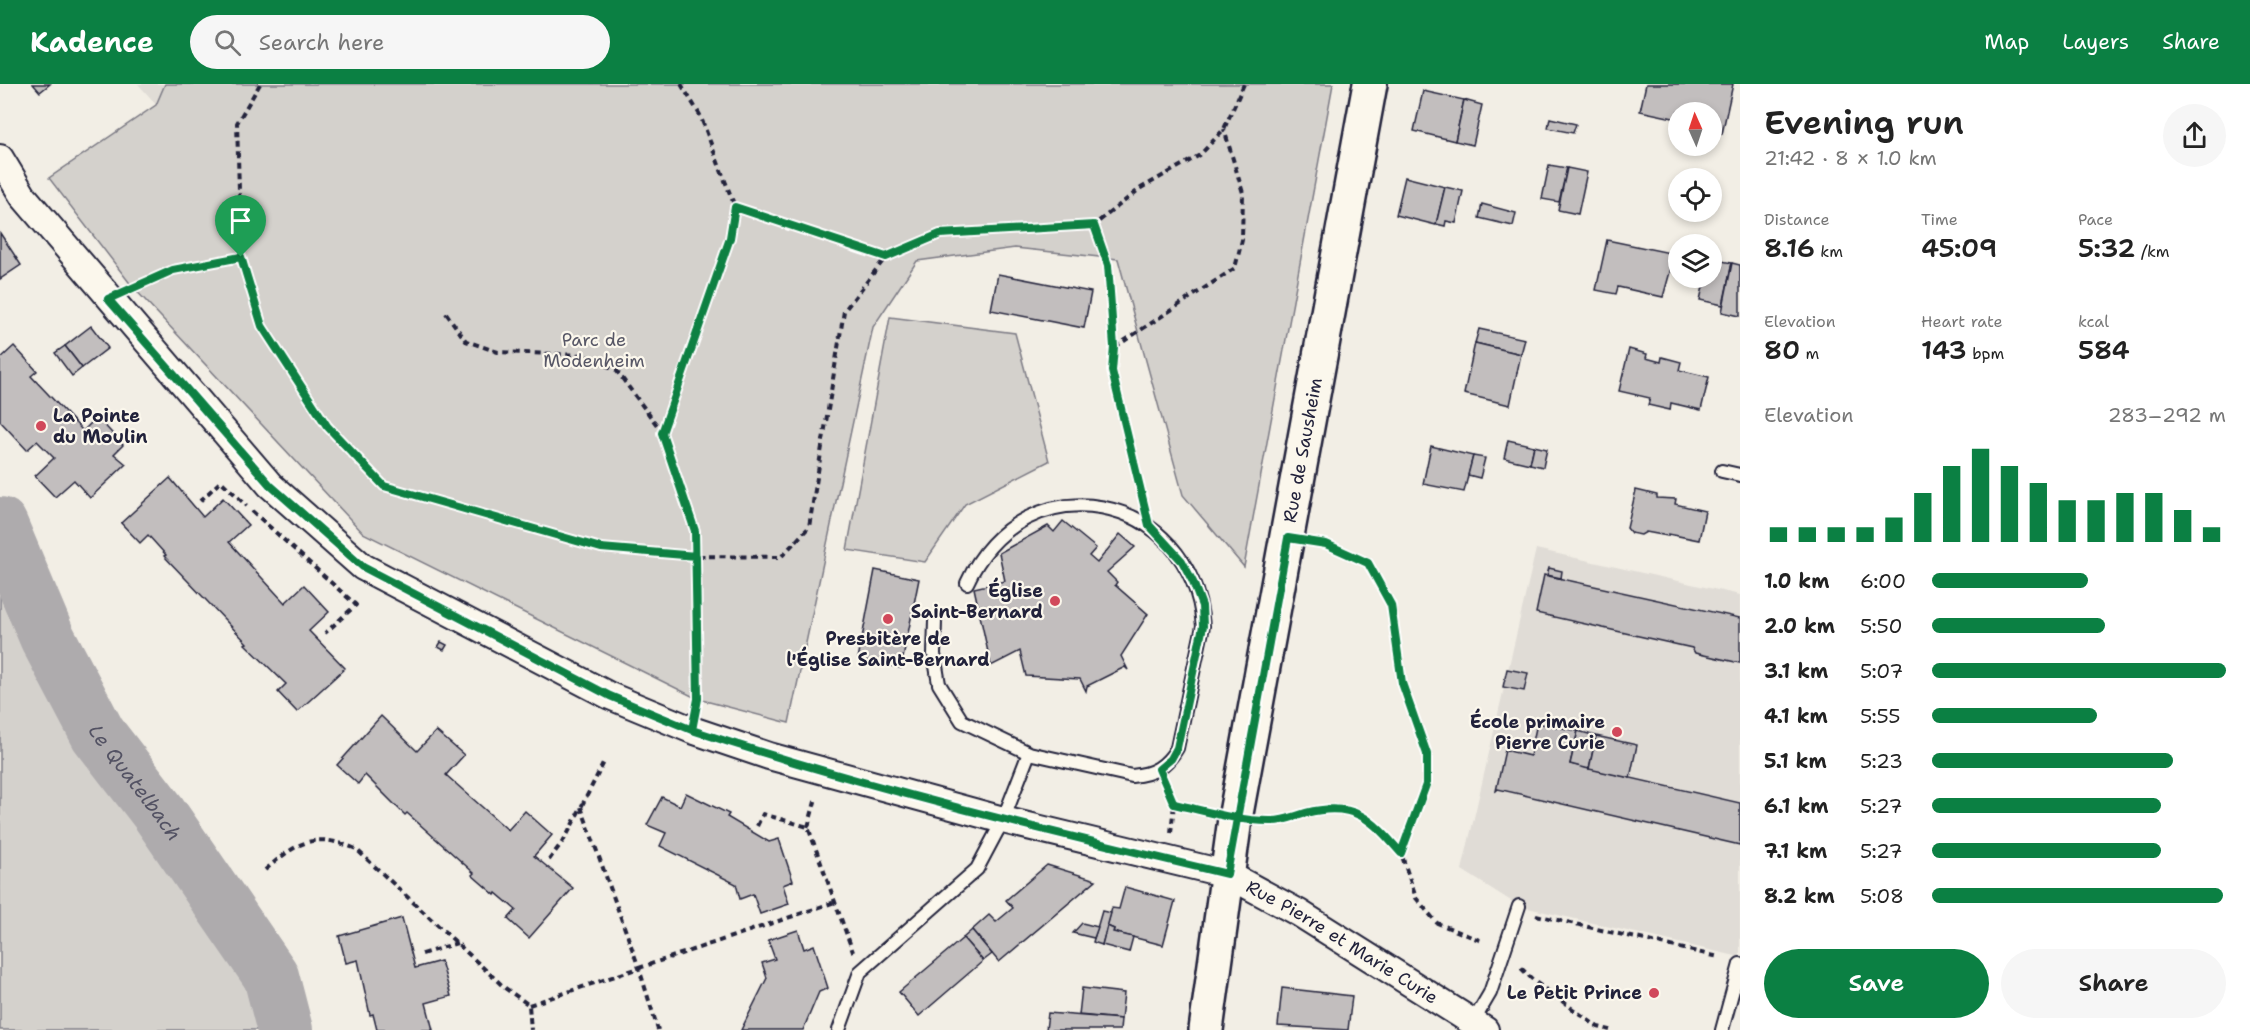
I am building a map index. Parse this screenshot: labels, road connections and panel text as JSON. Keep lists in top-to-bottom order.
{
  "streets": {
    "main road": ["Rue de Sausheim"],
    "street": ["Rue Pierre et Marie Curie"]
  },
  "crossings": [
    ["Rue de Sausheim", "Rue Pierre et Marie Curie"]
  ],
  "water": ["Le Quatelbach"],
  "parks": ["Parc de Modenheim"],
  "places": [
    "La Pointe du Moulin",
    "Église Saint-Bernard",
    "Presbitère de l'Église Saint-Bernard",
    "École primaire Pierre Curie",
    "Le Petit Prince"
  ],
  "north": "top",
  "page": {
    "header": "Kadence",
    "search": "Search here",
    "nav": ["Map", "Layers", "Share"],
    "heading": ["Evening run", "21:42 · 8 × 1.0 km"],
    "stats": [
      ["Distance", "8.16 km"],
      ["Time", "45:09"],
      ["Pace", "5:32 /km"],
      ["Elevation", "80 m"],
      ["Heart rate", "143 bpm"],
      ["kcal", "584"]
    ],
    "chart": ["Elevation", "283–292 m"],
    "list": [
      {
        "name": "1.0 km",
        "note": "6:00"
      },
      {
        "name": "2.0 km",
        "note": "5:50"
      },
      {
        "name": "3.1 km",
        "note": "5:07"
      },
      {
        "name": "4.1 km",
        "note": "5:55"
      },
      {
        "name": "5.1 km",
        "note": "5:23"
      },
      {
        "name": "6.1 km",
        "note": "5:27"
      },
      {
        "name": "7.1 km",
        "note": "5:27"
      },
      {
        "name": "8.2 km",
        "note": "5:08"
      }
    ],
    "buttons": ["Save", "Share"]
  }
}
